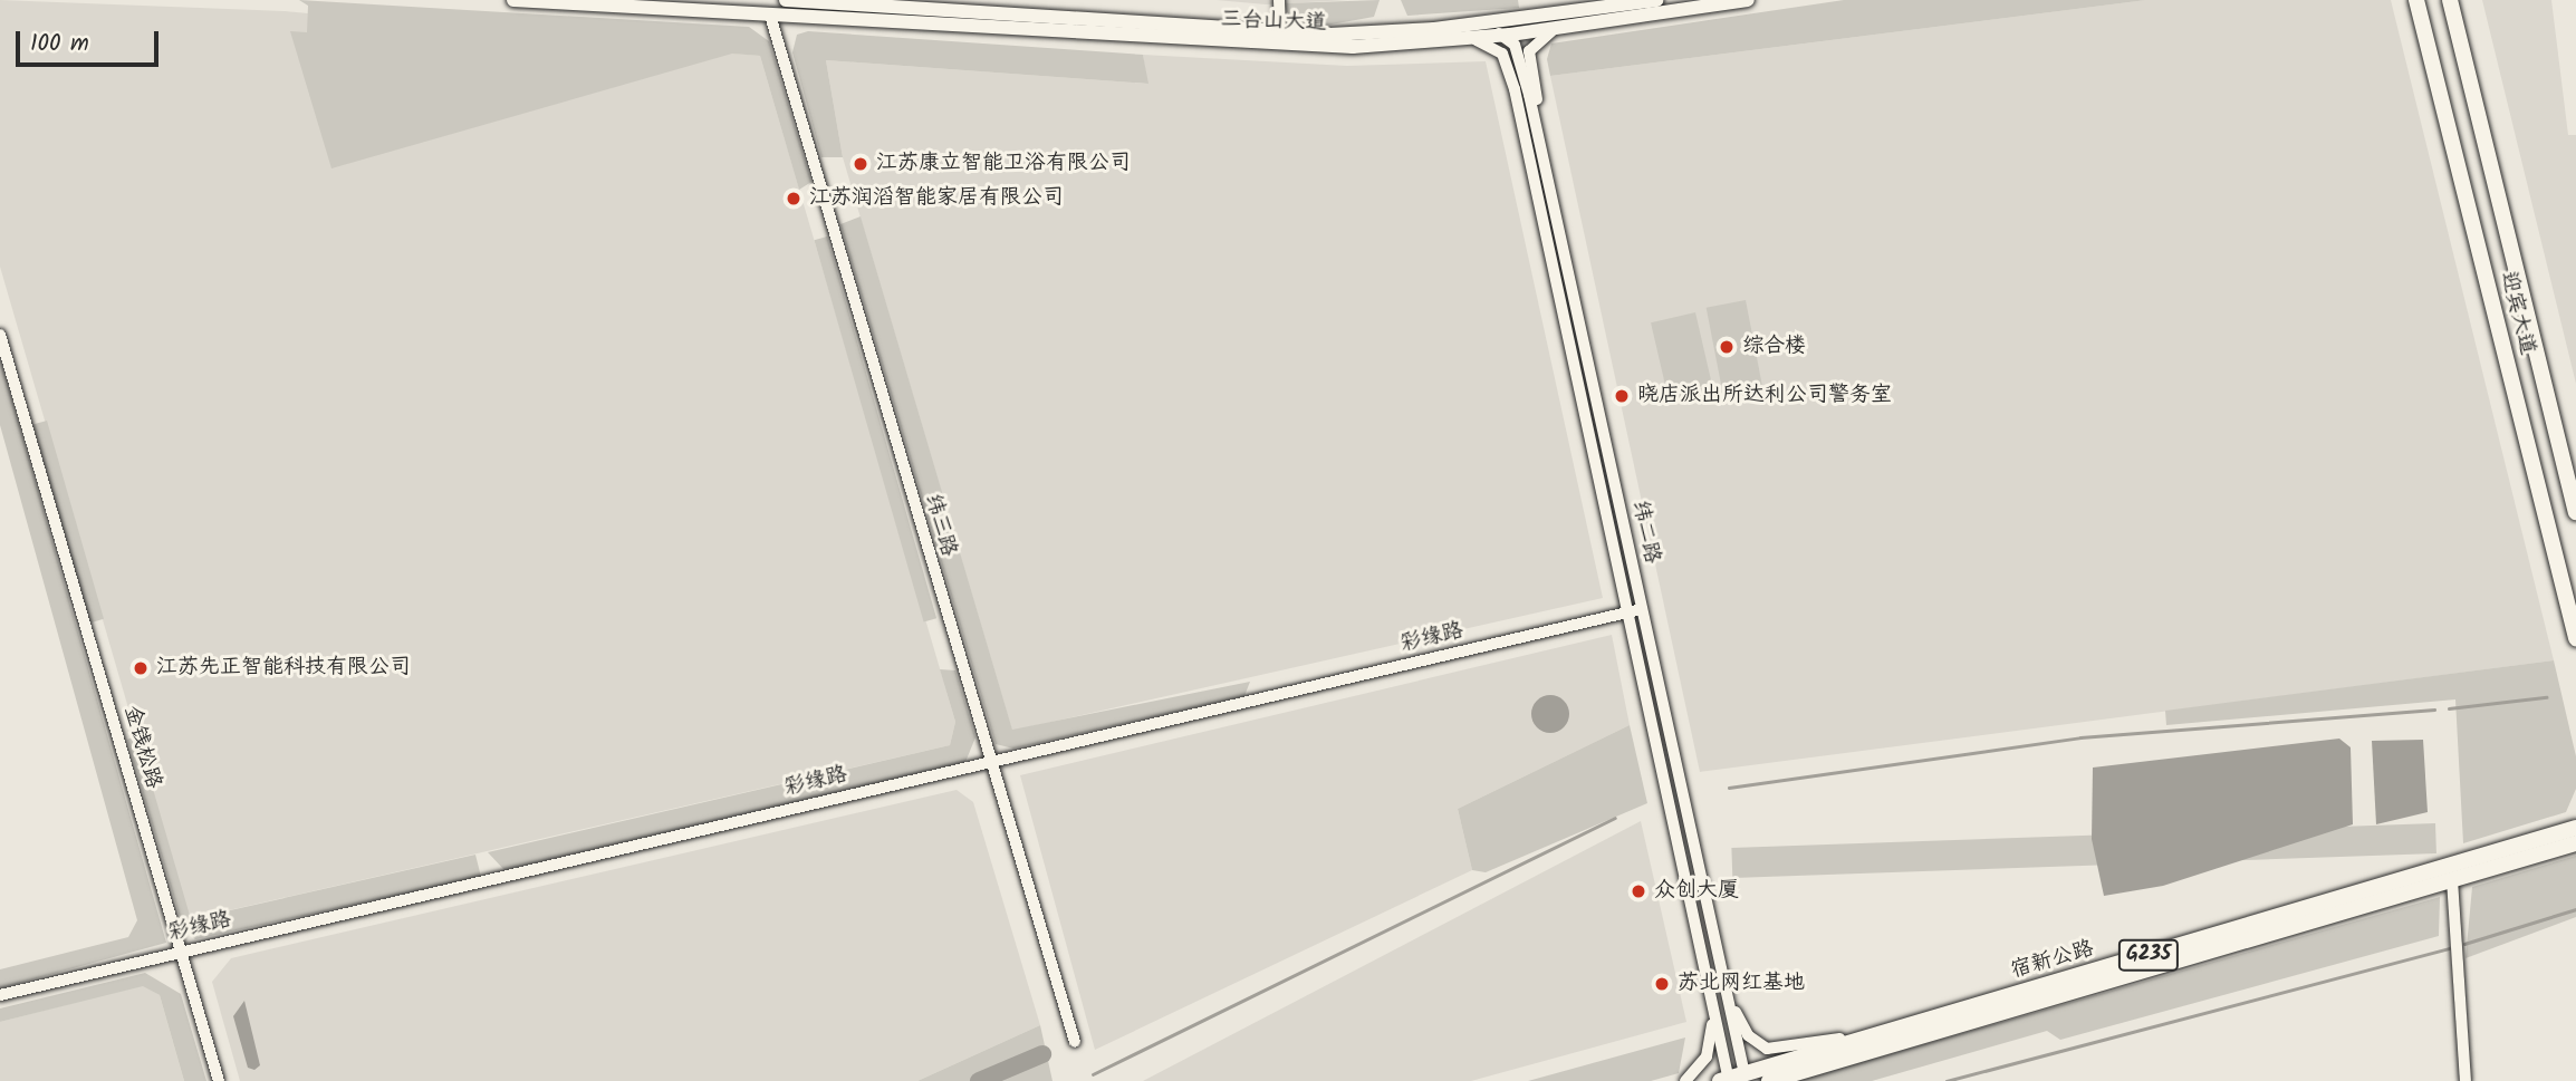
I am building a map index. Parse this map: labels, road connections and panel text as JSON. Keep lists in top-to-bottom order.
{
  "streets": {
    "highway": ["迎宾大道", "G235", "宿新公路"],
    "main road": ["三台山大道"],
    "street": [
      "纬三路",
      "纬二路",
      "彩缘路",
      "金钱松路"
    ]
  },
  "crossings": [
    ["三台山大道", "纬三路"],
    ["三台山大道", "纬二路"],
    ["纬三路", "彩缘路"],
    ["纬二路", "彩缘路"],
    ["纬二路", "宿新公路"],
    ["彩缘路", "金钱松路"]
  ],
  "places": [
    "江苏康立智能卫浴有限公司",
    "江苏润滔智能家居有限公司",
    "综合楼",
    "晓店派出所达利公司警务室",
    "江苏先正智能科技有限公司",
    "众创大厦",
    "苏北网红基地"
  ],
  "scale_bar": "100 m"
}
